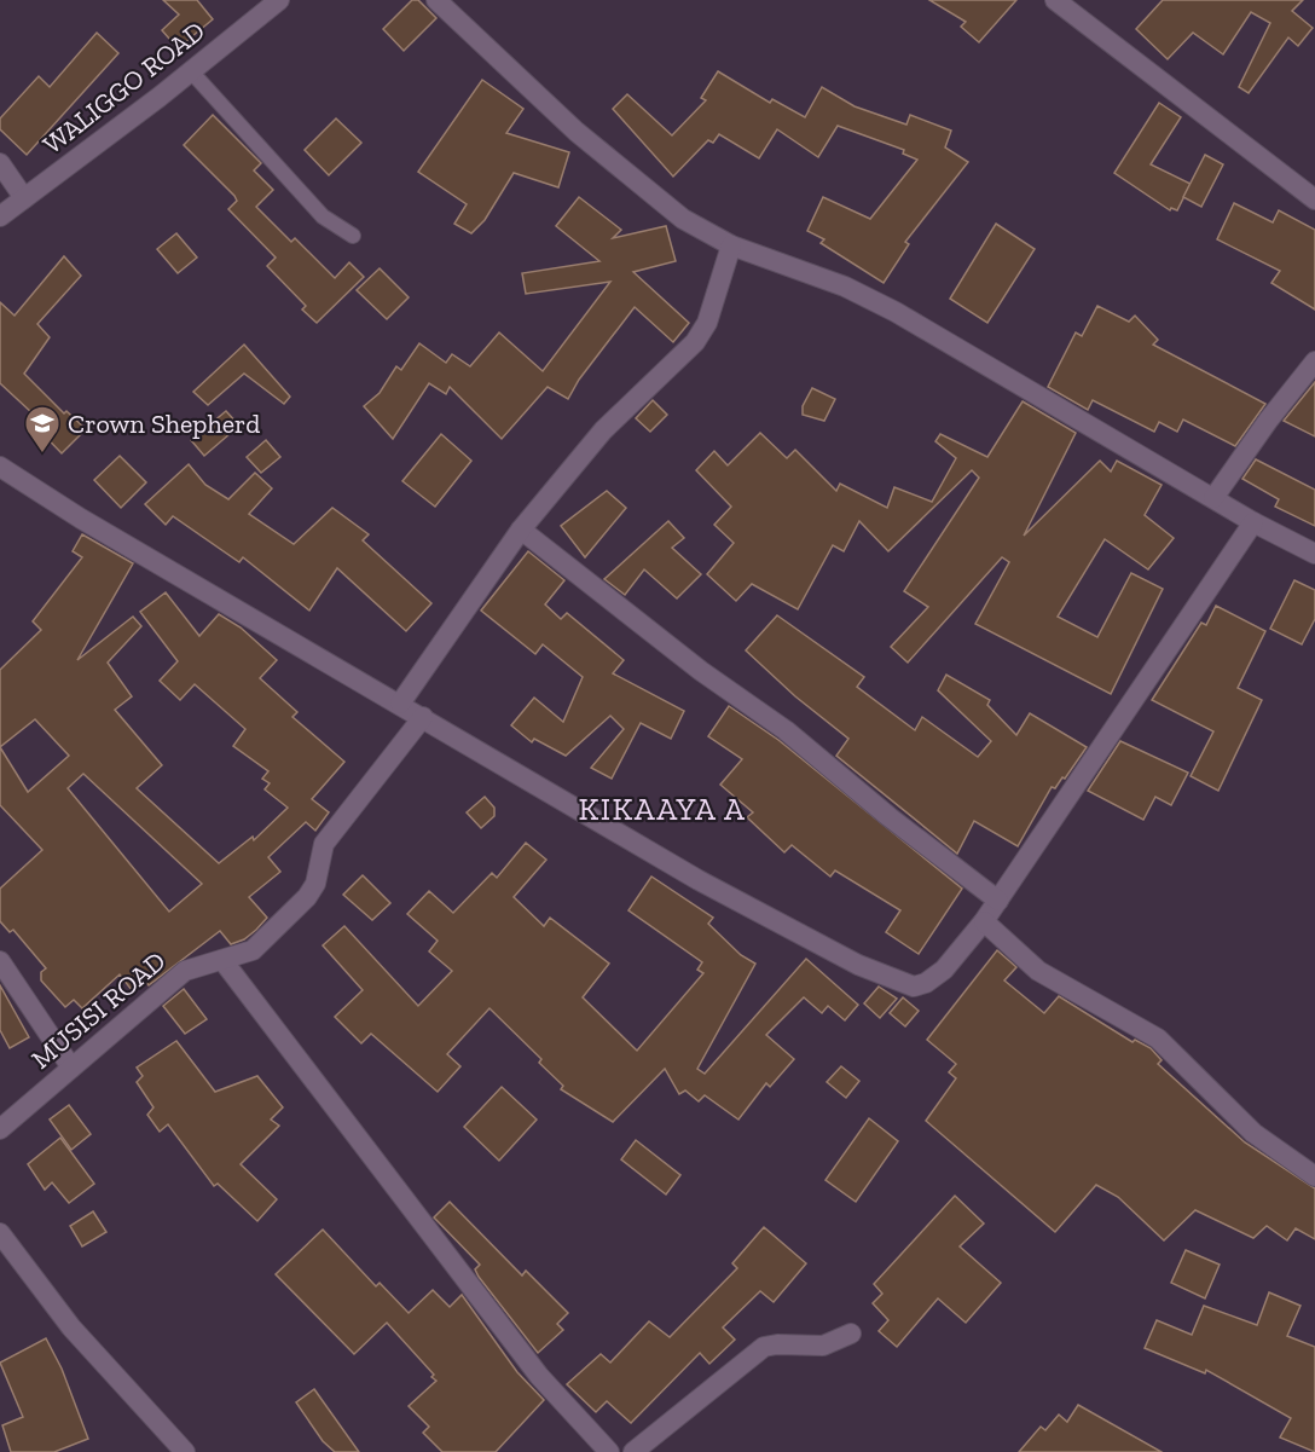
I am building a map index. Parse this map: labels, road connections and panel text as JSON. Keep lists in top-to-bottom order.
{
  "streets": {
    "street": ["WALIGGO ROAD", "MUSISI ROAD"]
  },
  "districts": ["KIKAAYA A"],
  "places": {
    "school or university": ["Crown Shepherd"]
  }
}
